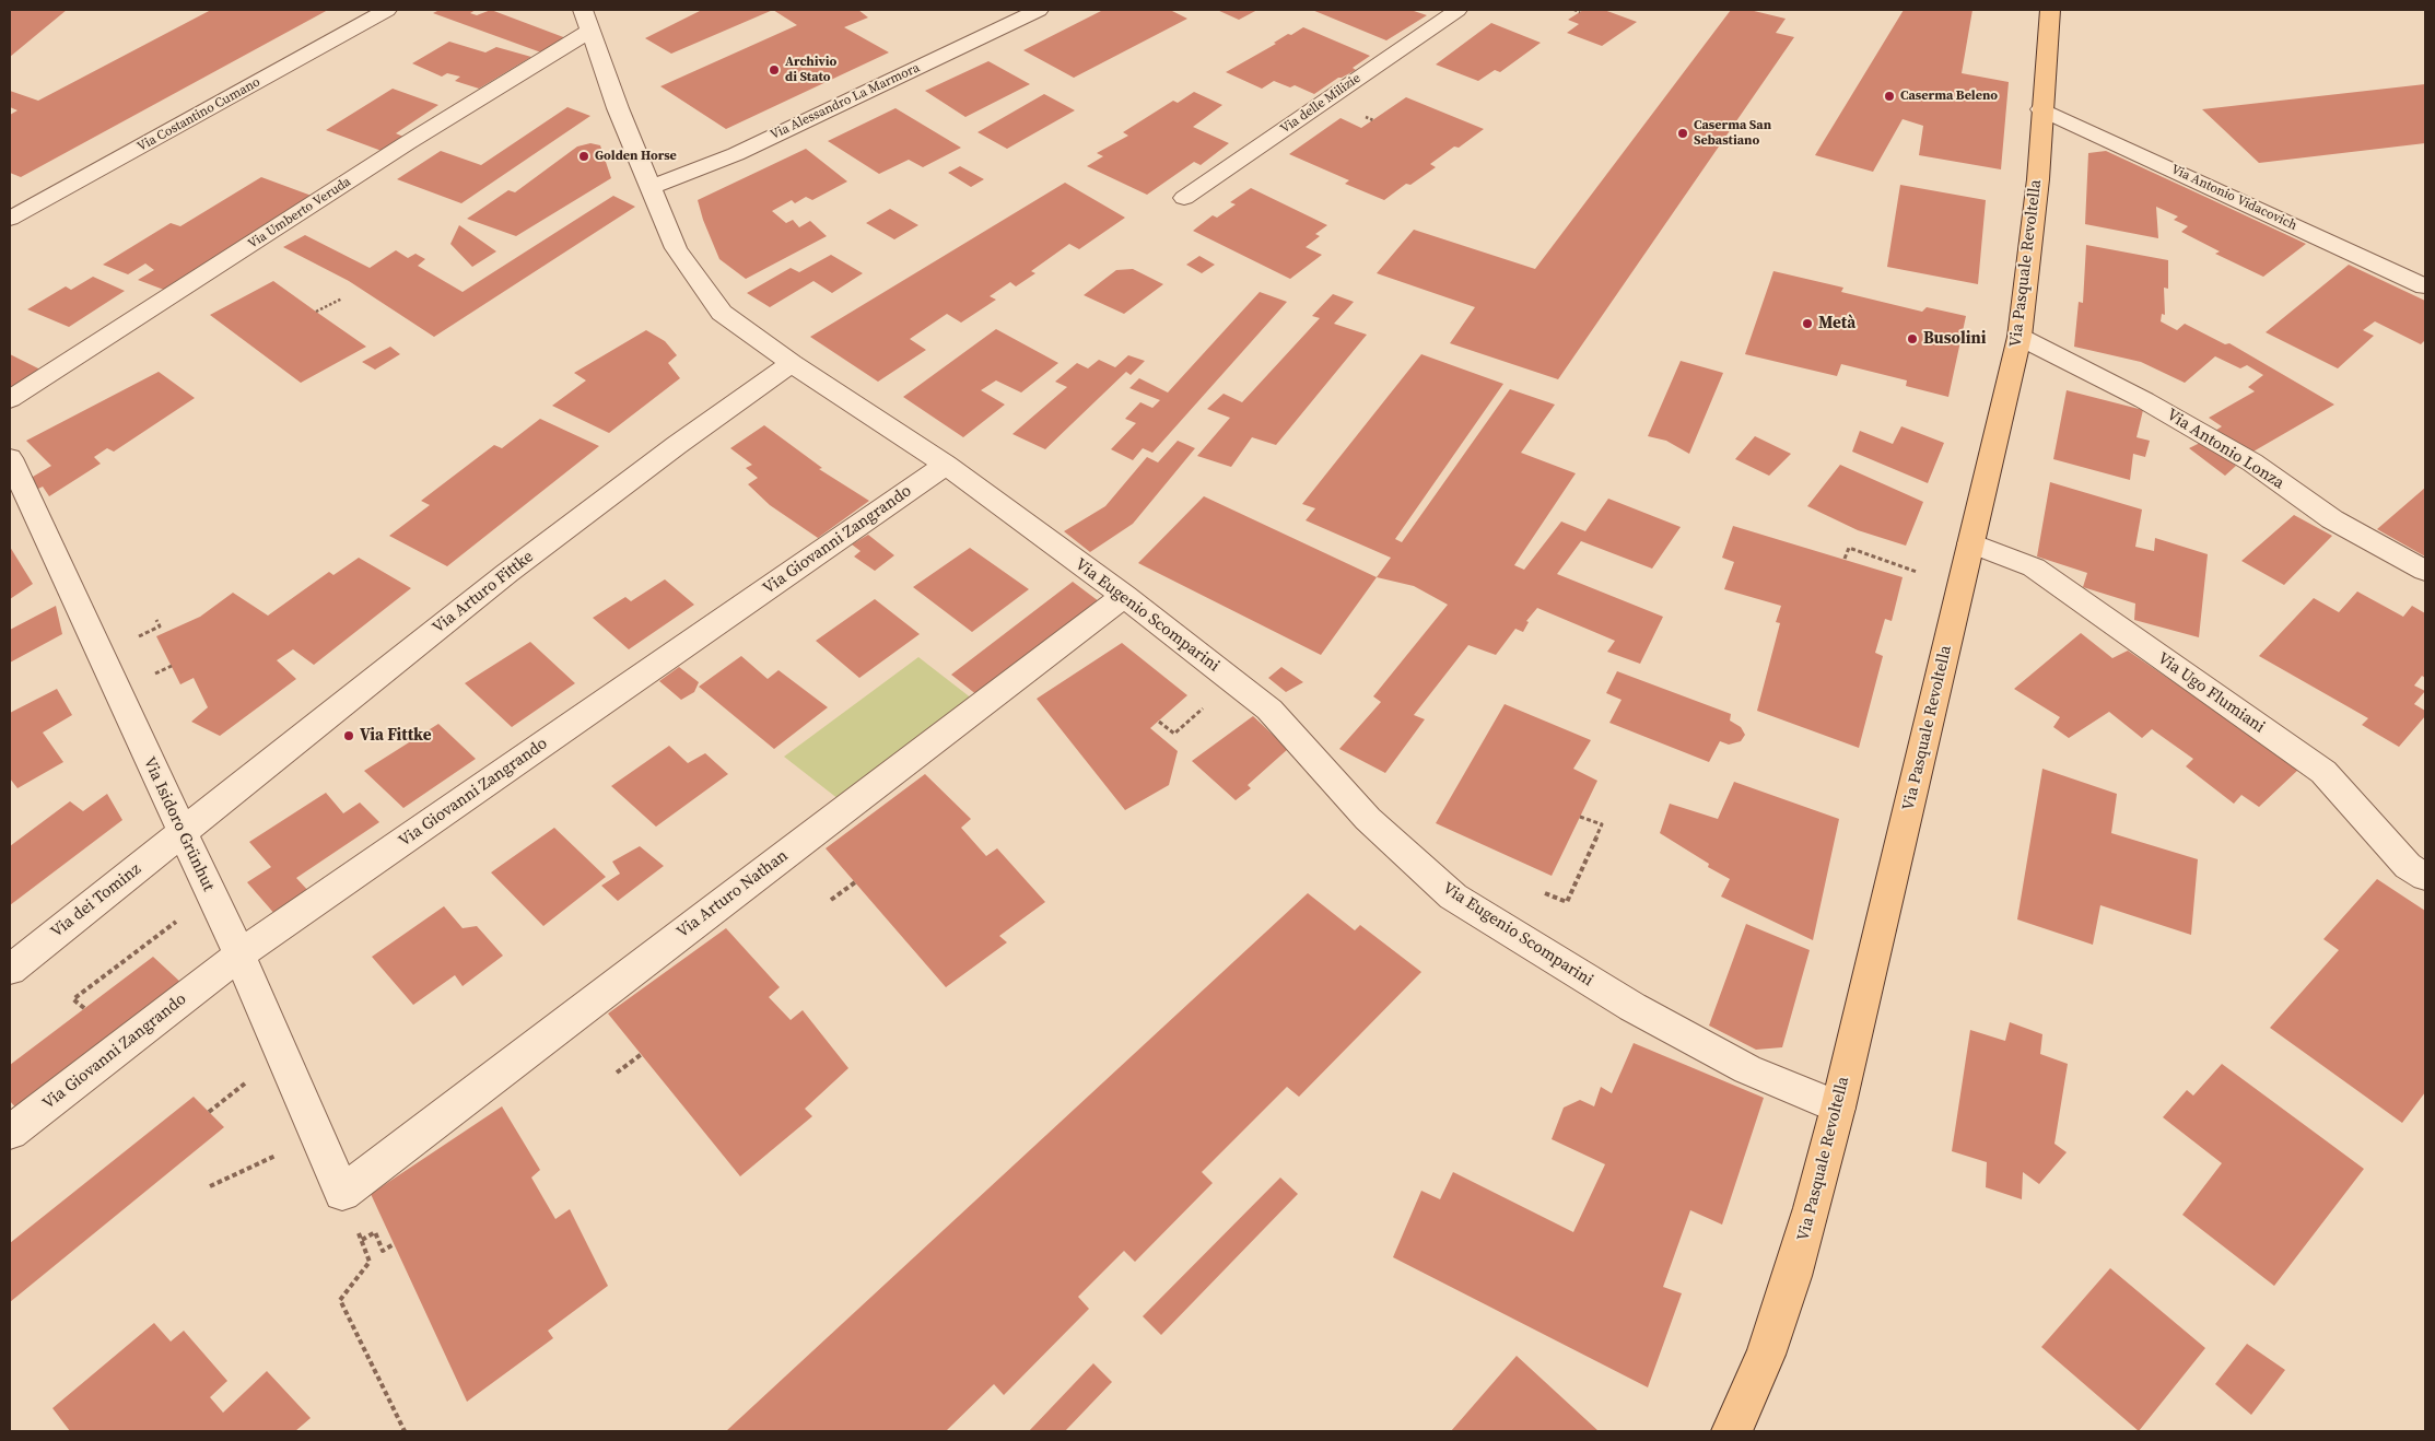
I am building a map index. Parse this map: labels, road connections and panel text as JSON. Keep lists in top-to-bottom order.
{
  "streets": {
    "main road": ["Via Pasquale Revoltella"],
    "street": [
      "Via Alessandro La Marmora",
      "Via delle Milizie",
      "Via Costantino Cumano",
      "Via Antonio Vidacovich",
      "Via Umberto Veruda",
      "Via Antonio Lonza",
      "Via Giovanni Zangrando",
      "Via Arturo Fittke",
      "Via Eugenio Scomparini",
      "Via Ugo Flumiani",
      "Via Isidoro Grünhut",
      "Via Arturo Nathan",
      "Via dei Tominz"
    ]
  },
  "crossings": [
    ["Via Alessandro La Marmora", "Via Eugenio Scomparini"],
    ["Via Antonio Vidacovich", "Via Pasquale Revoltella"],
    ["Via Umberto Veruda", "Via Eugenio Scomparini"],
    ["Via Pasquale Revoltella", "Via Antonio Lonza"],
    ["Via Pasquale Revoltella", "Via Eugenio Scomparini"],
    ["Via Pasquale Revoltella", "Via Ugo Flumiani"],
    ["Via Giovanni Zangrando", "Via Eugenio Scomparini"],
    ["Via Giovanni Zangrando", "Via Isidoro Grünhut"],
    ["Via Arturo Fittke", "Via Eugenio Scomparini"],
    ["Via Arturo Fittke", "Via Isidoro Grünhut"],
    ["Via Arturo Fittke", "Via dei Tominz"],
    ["Via Eugenio Scomparini", "Via Arturo Nathan"],
    ["Via Isidoro Grünhut", "Via Arturo Nathan"],
    ["Via Isidoro Grünhut", "Via dei Tominz"]
  ],
  "places": [
    "Archivio di Stato",
    "Caserma Beleno",
    "Caserma San Sebastiano",
    "Golden Horse",
    "Metà",
    "Busolini",
    "Via Fittke"
  ]
}
